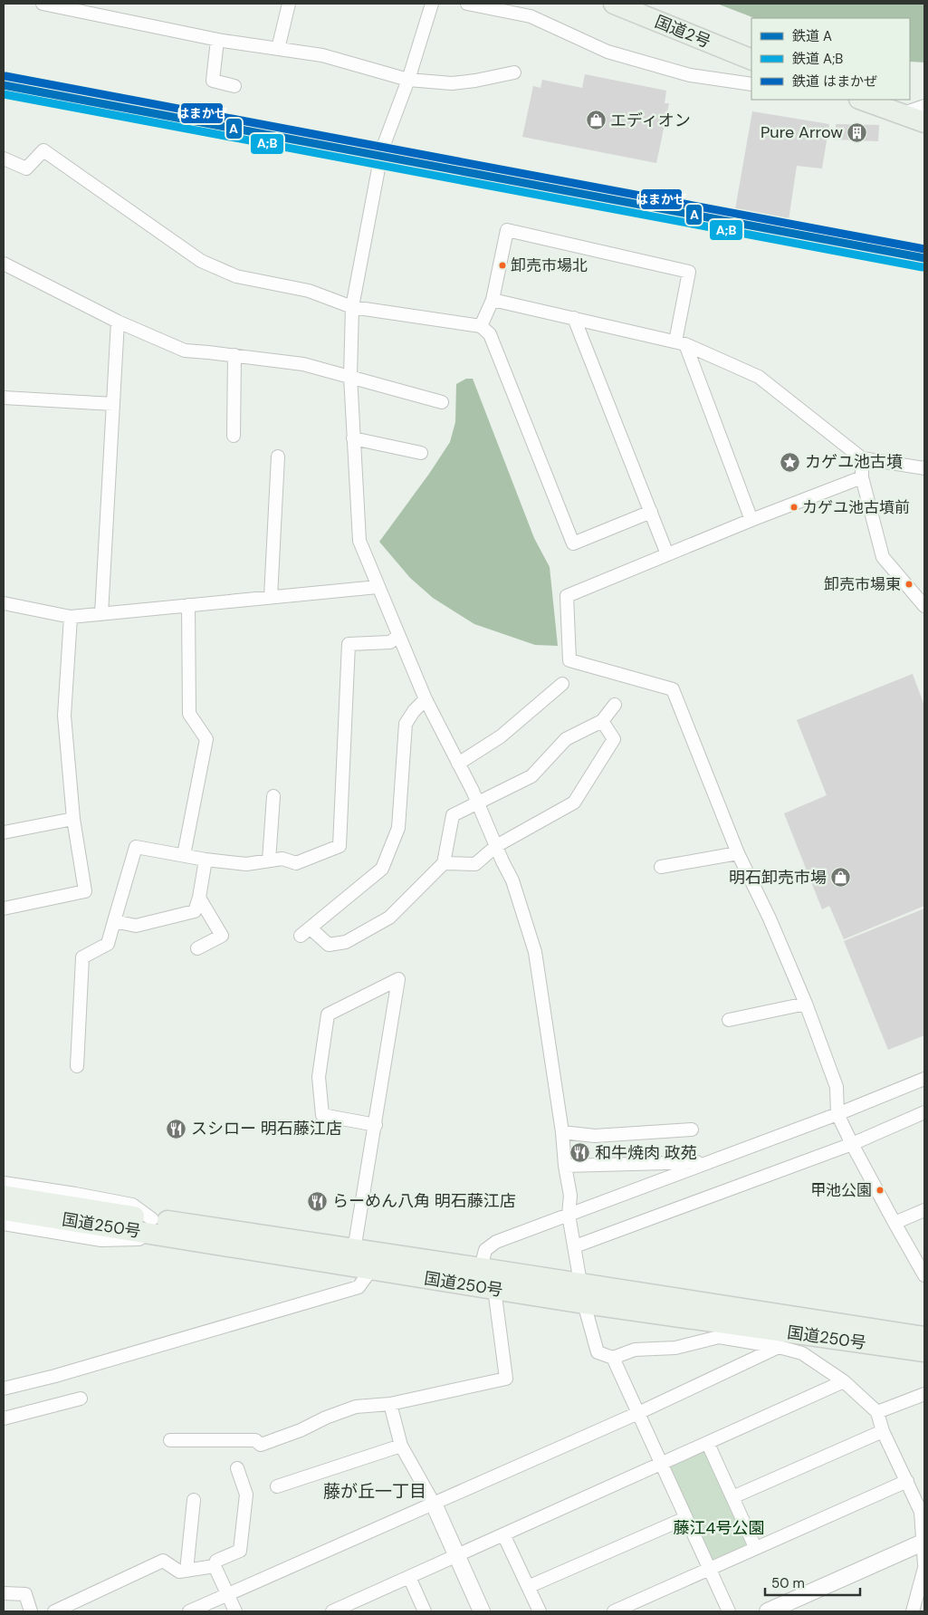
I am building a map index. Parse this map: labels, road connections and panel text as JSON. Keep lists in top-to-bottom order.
{
  "streets": {
    "highway": ["国道2号", "国道250号"]
  },
  "districts": ["藤が丘一丁目"],
  "parks": ["藤江4号公園"],
  "places": {
    "shop": ["エディオン", "明石卸売市場"],
    "building": ["Pure Arrow"],
    "other": [
      "卸売市場北",
      "カゲユ池古墳前",
      "卸売市場東",
      "甲池公園"
    ],
    "place": ["カゲユ池古墳"],
    "restaurant": ["スシロー 明石藤江店", "和牛焼肉 政苑", "らーめん八角 明石藤江店"]
  },
  "lines": ["rail line はまかぜ", "rail line A", "rail line A;B"],
  "legend": ["鉄道 A", "鉄道 A;B", "鉄道 はまかぜ"],
  "scale_bar": "50 m"
}
